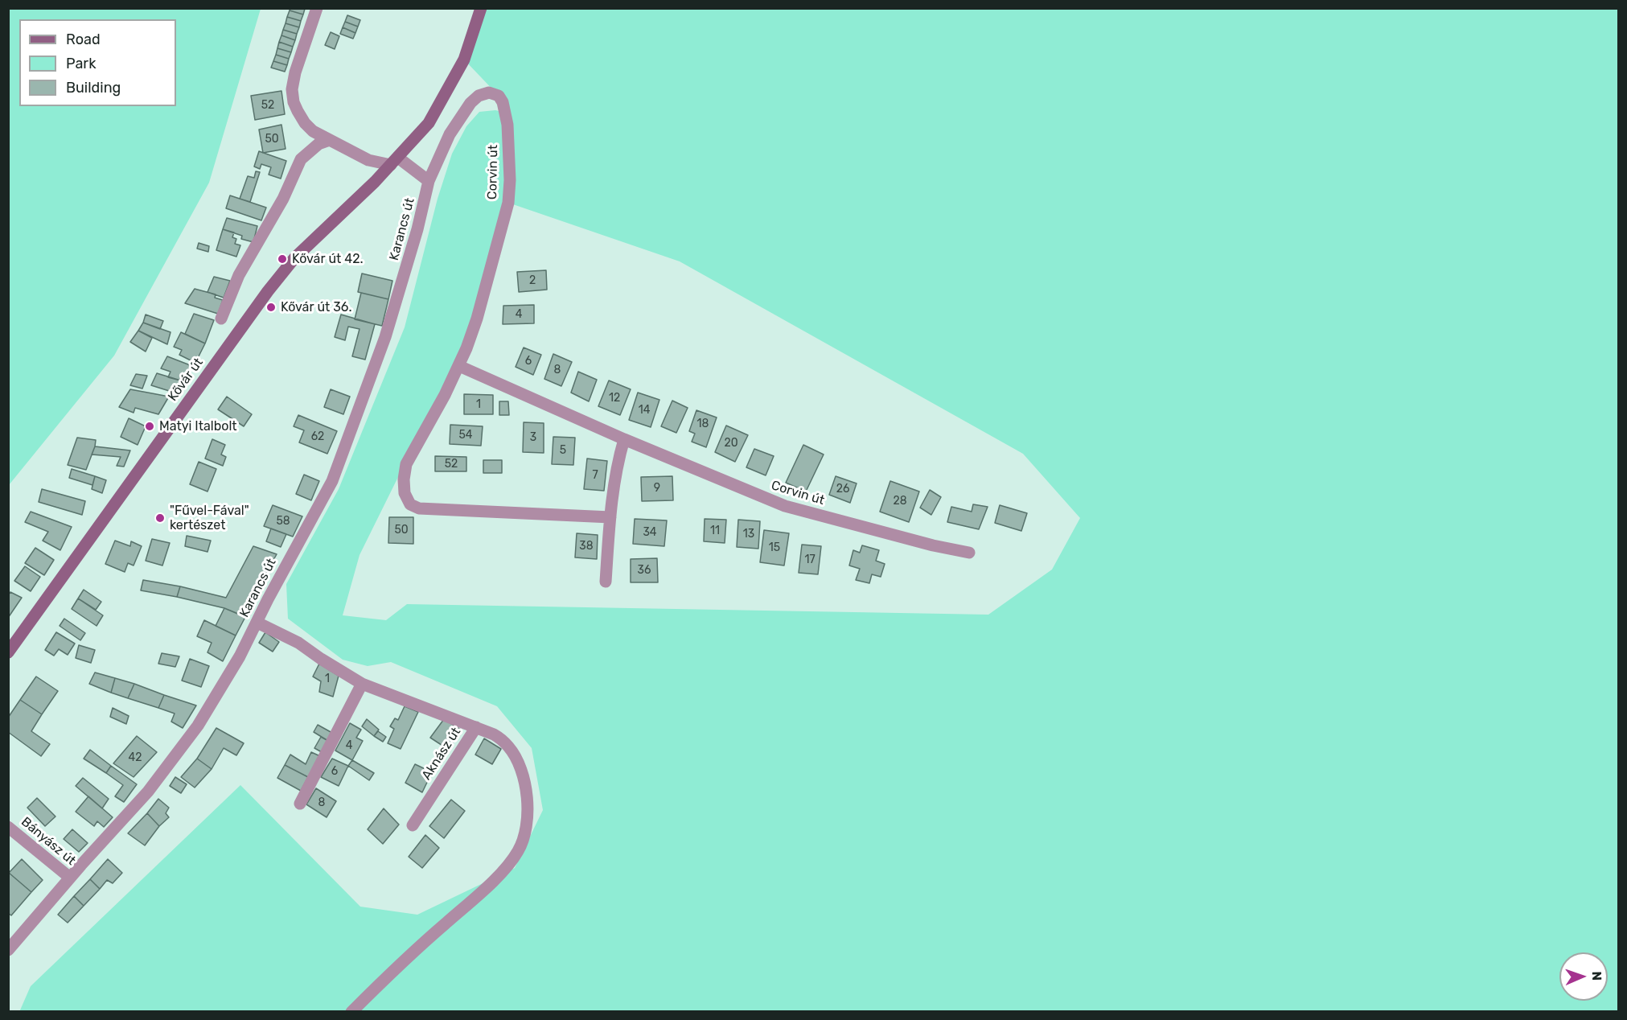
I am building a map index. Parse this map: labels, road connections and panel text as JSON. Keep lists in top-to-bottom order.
{
  "streets": {
    "main road": ["Kővár út"],
    "street": [
      "Corvin út",
      "Karancs út",
      "Aknász út",
      "Bányász út"
    ]
  },
  "crossings": [
    ["Corvin út", "Karancs út"],
    ["Karancs út", "Aknász út"],
    ["Karancs út", "Bányász út"]
  ],
  "places": [
    "Kővár út 42.",
    "Kővár út 36.",
    "Matyi Italbolt",
    "\"Fűvel-Fával\" kertészet"
  ],
  "house_numbers": [
    "52",
    "50",
    "2",
    "4",
    "6",
    "8",
    "12",
    "1",
    "14",
    "18",
    "54",
    "62",
    "3",
    "20",
    "5",
    "52",
    "7",
    "9",
    "26",
    "28",
    "58",
    "50",
    "11",
    "34",
    "13",
    "38",
    "15",
    "17",
    "36",
    "1",
    "4",
    "42",
    "6",
    "8"
  ],
  "legend": ["Road", "Park", "Building"],
  "north": "right"
}
